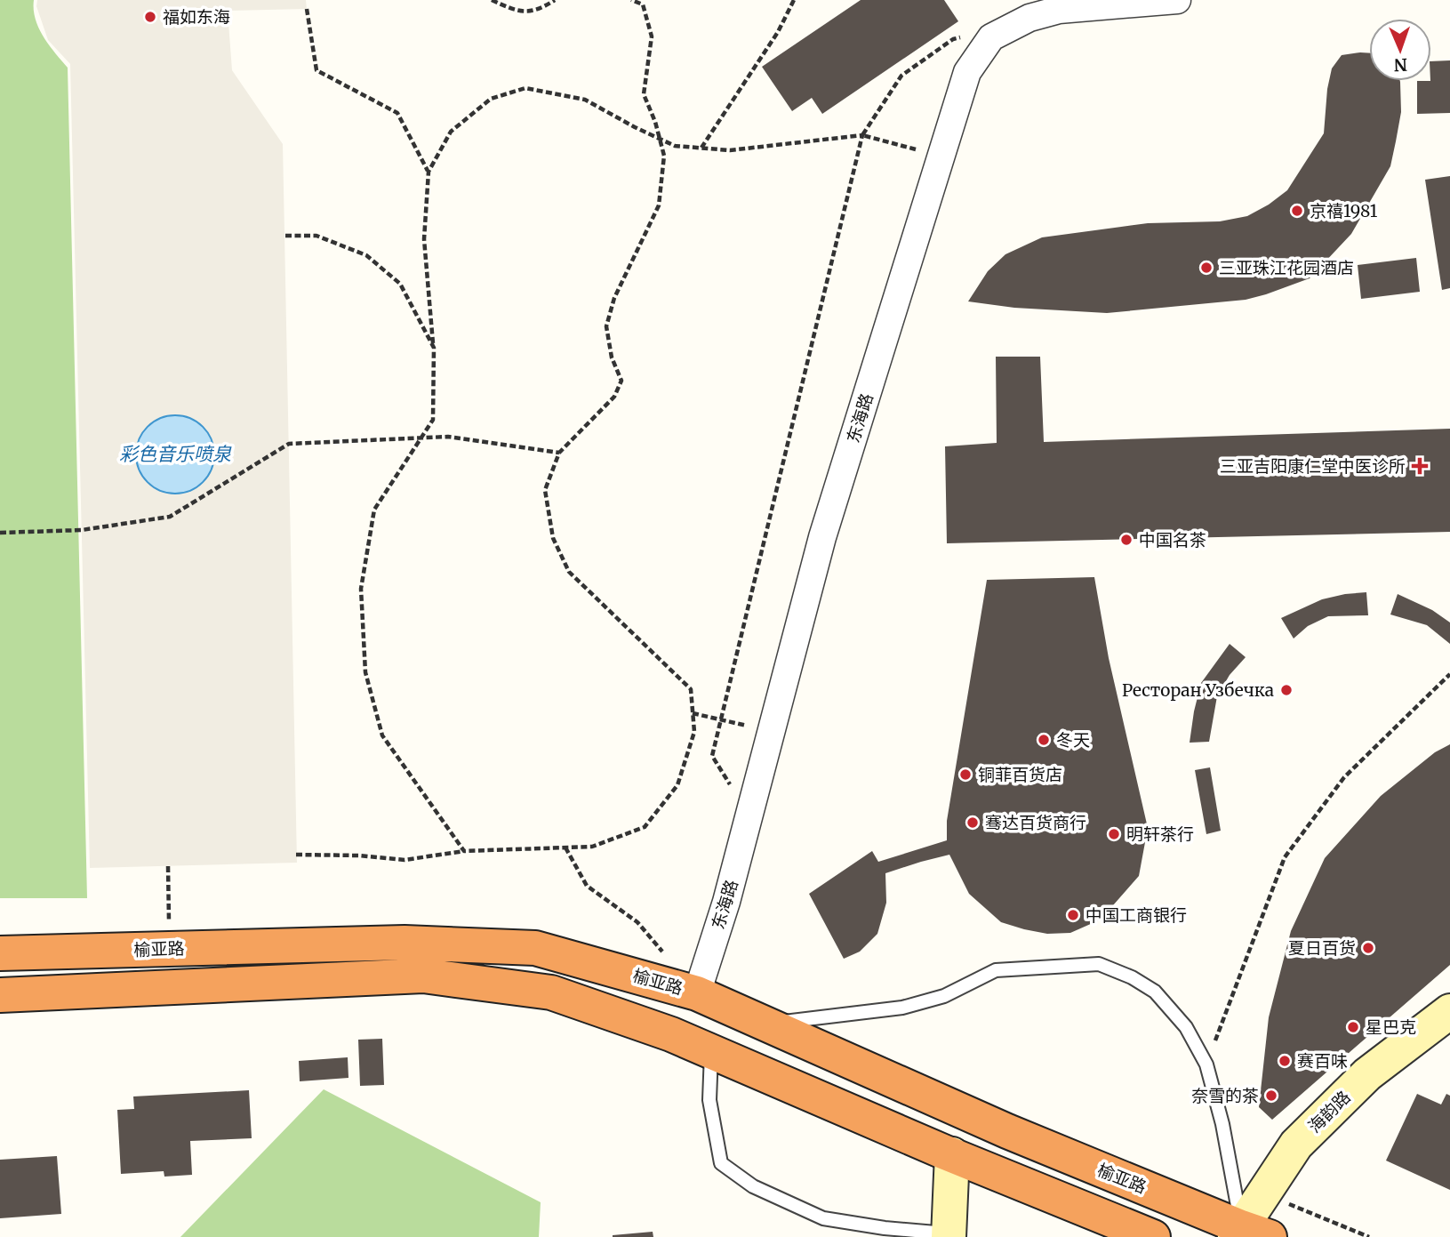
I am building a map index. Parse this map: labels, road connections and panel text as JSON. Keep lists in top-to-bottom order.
{
  "streets": {
    "highway": ["榆亚路"],
    "street": ["东海路", "海韵路"]
  },
  "crossings": [
    ["东海路", "榆亚路"],
    ["榆亚路", "海韵路"]
  ],
  "water": ["彩色音乐喷泉"],
  "places": {
    "other": [
      "福如东海",
      "京禧1981",
      "三亚珠江花园酒店",
      "中国名茶",
      "Ресторан Узбечка",
      "冬天",
      "铜菲百货店",
      "骞达百货商行",
      "明轩茶行",
      "中国工商银行",
      "夏日百货",
      "星巴克",
      "赛百味",
      "奈雪的茶"
    ],
    "health": ["三亚吉阳康仁堂中医诊所"]
  },
  "north": "bottom"
}
